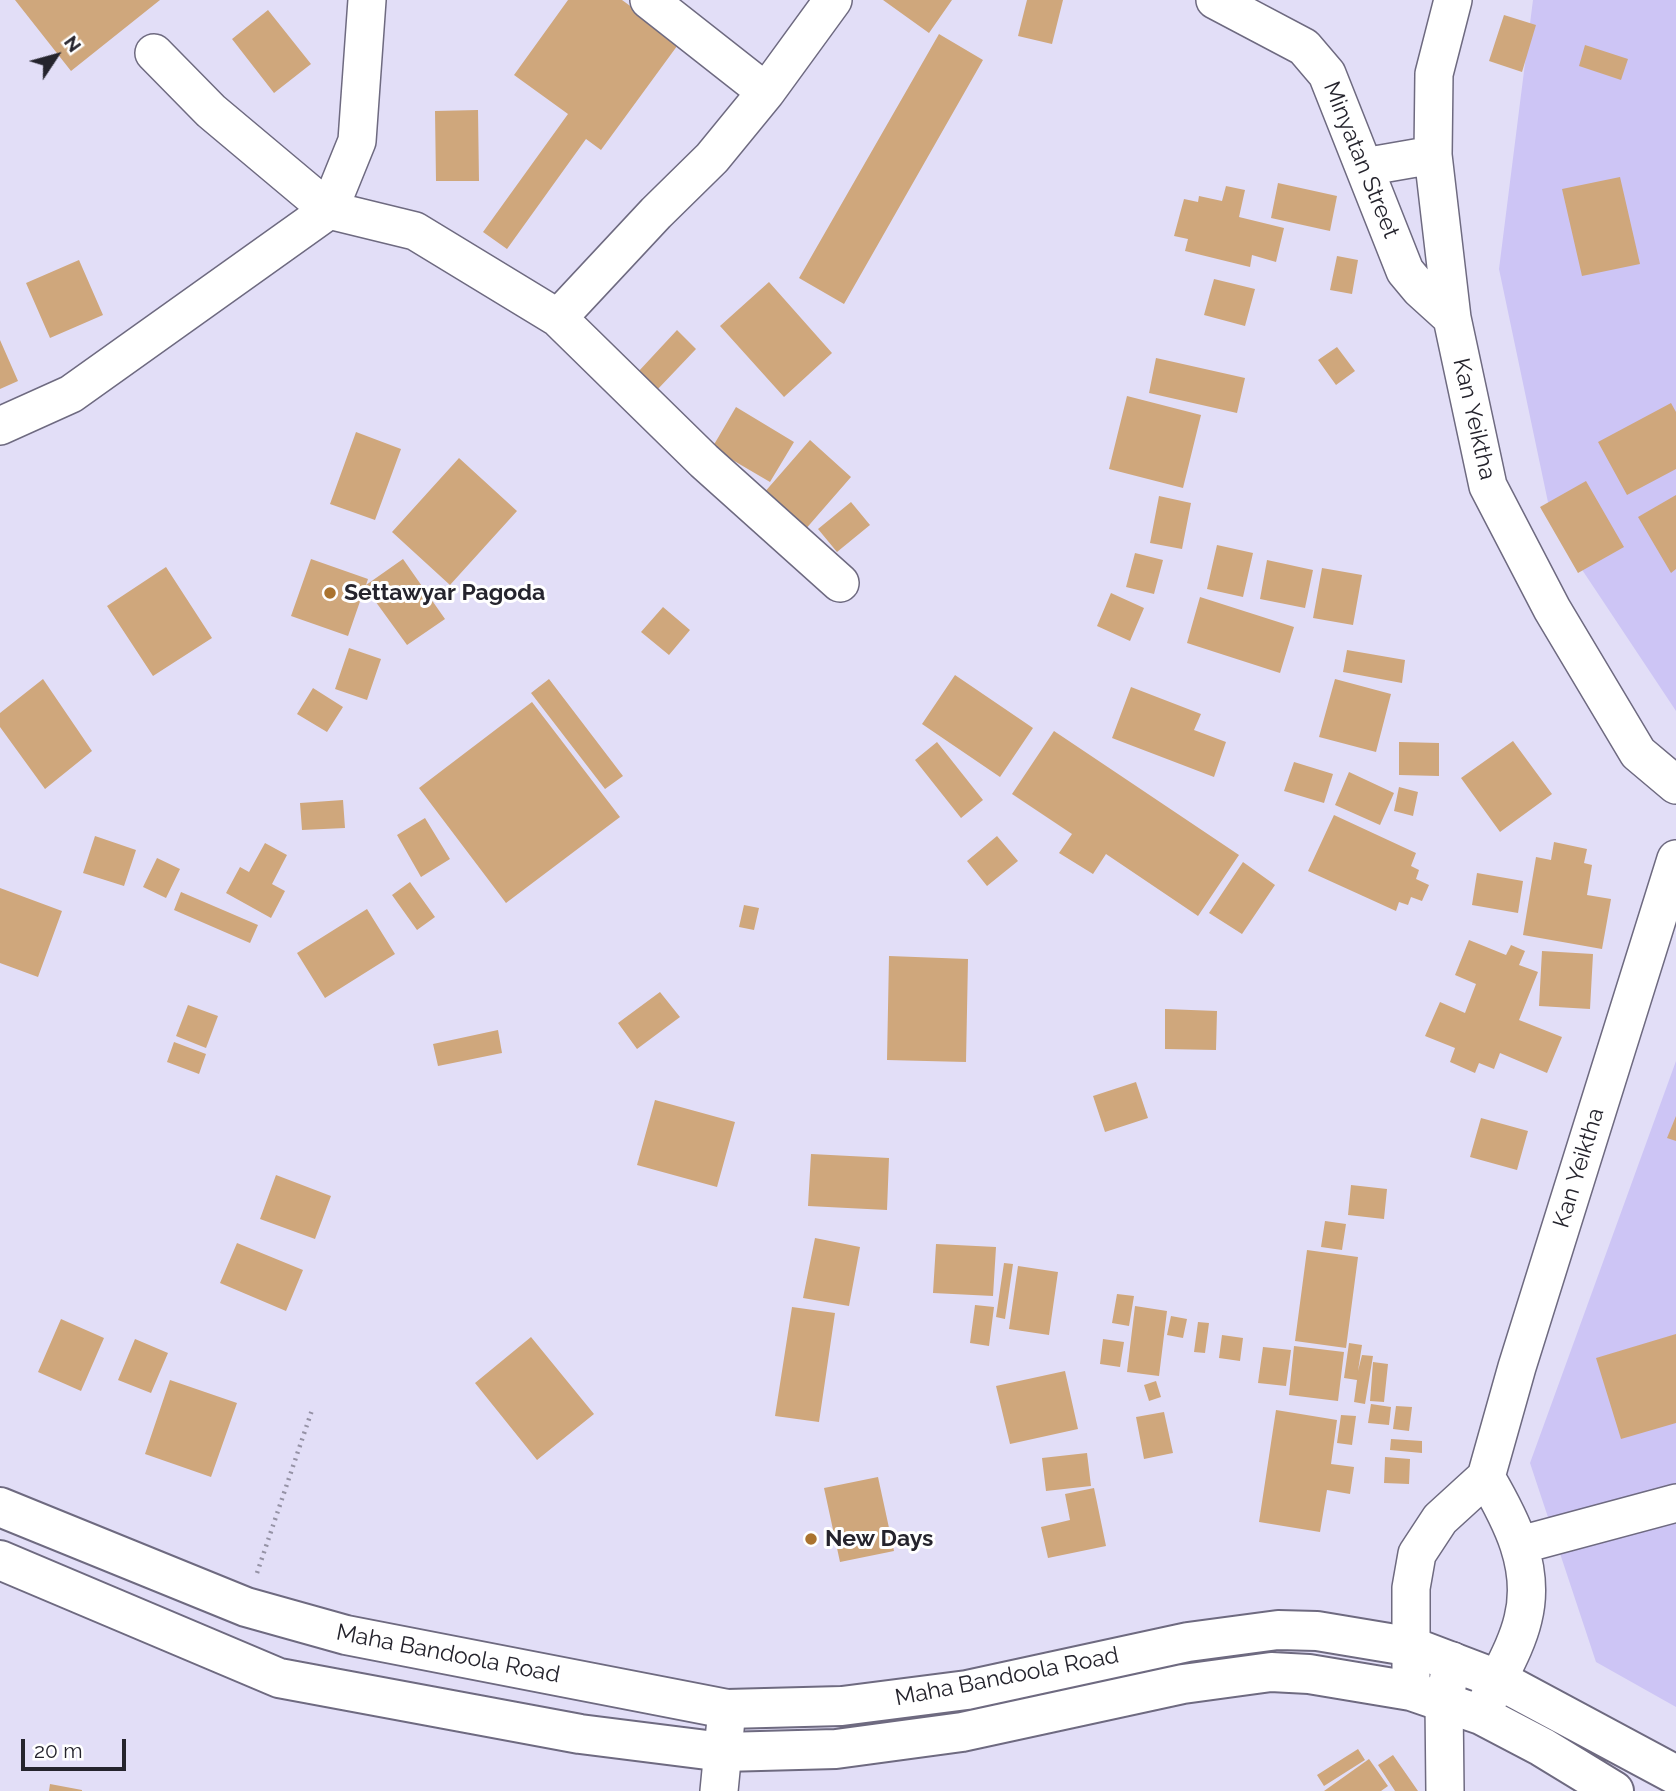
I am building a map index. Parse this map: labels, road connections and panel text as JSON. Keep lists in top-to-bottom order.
{
  "streets": {
    "main road": ["Maha Bandoola Road"],
    "street": ["Minyatan Street", "Kan Yeiktha"]
  },
  "crossings": [
    ["Minyatan Street", "Kan Yeiktha"]
  ],
  "places": ["Settawyar Pagoda", "New Days"],
  "scale_bar": "20 m",
  "north": "top right"
}
